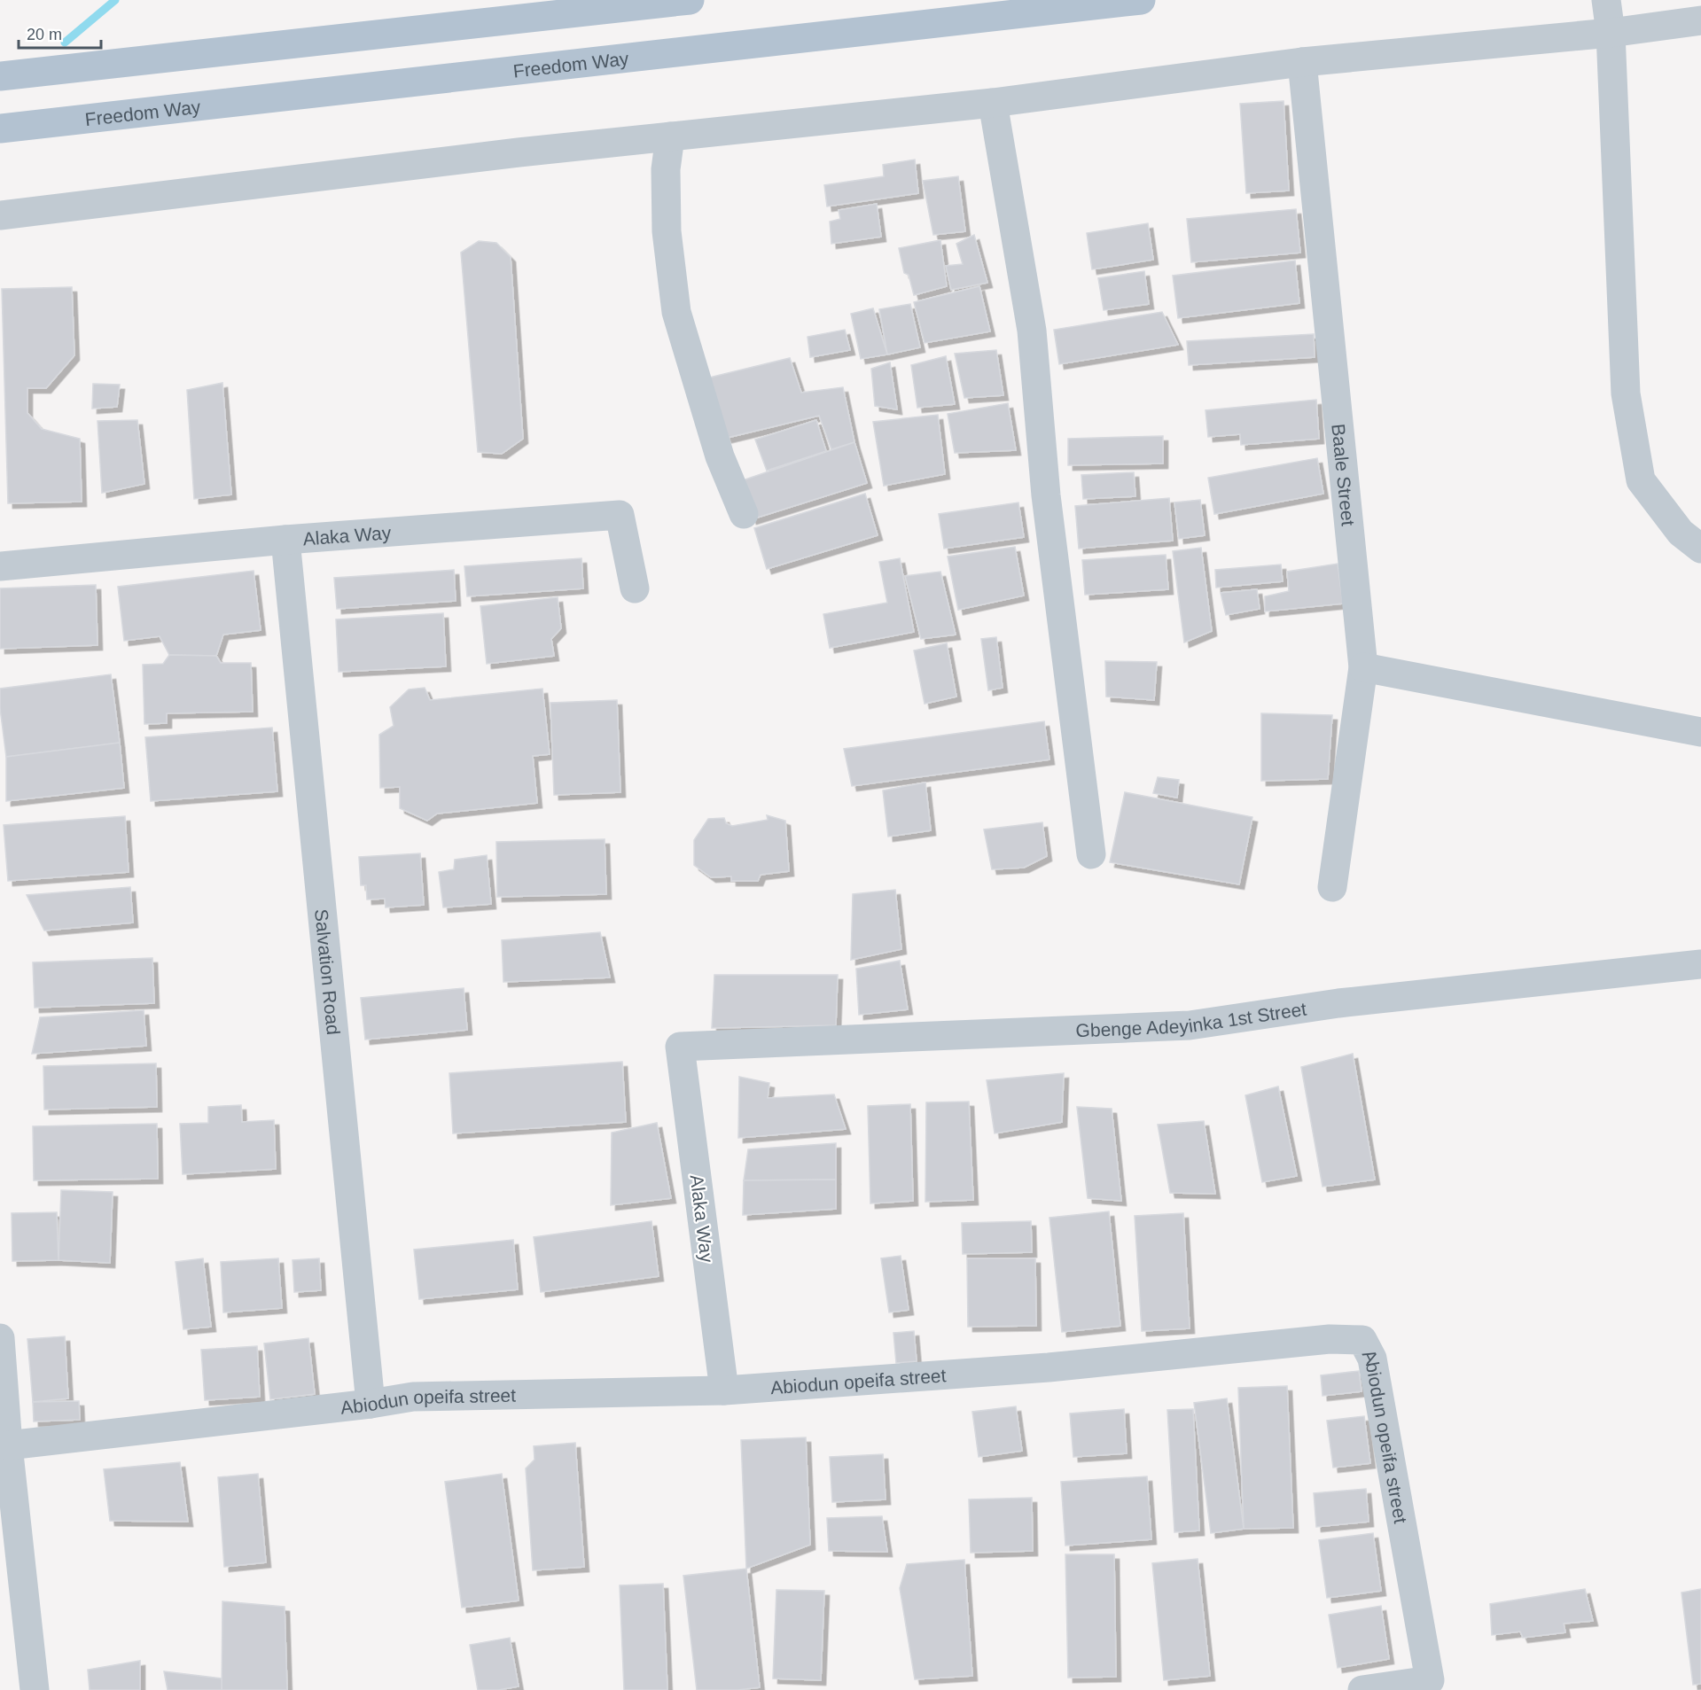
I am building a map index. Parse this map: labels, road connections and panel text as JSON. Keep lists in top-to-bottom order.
{
  "streets": {
    "main road": ["Freedom Way"],
    "street": [
      "Baale Street",
      "Alaka Way",
      "Salvation Road",
      "Gbenge Adeyinka 1st Street",
      "Abiodun opeifa street"
    ]
  },
  "crossings": [
    ["Alaka Way", "Salvation Road"],
    ["Alaka Way", "Gbenge Adeyinka 1st Street"],
    ["Alaka Way", "Abiodun opeifa street"],
    ["Salvation Road", "Abiodun opeifa street"]
  ],
  "scale_bar": "20 m"
}
